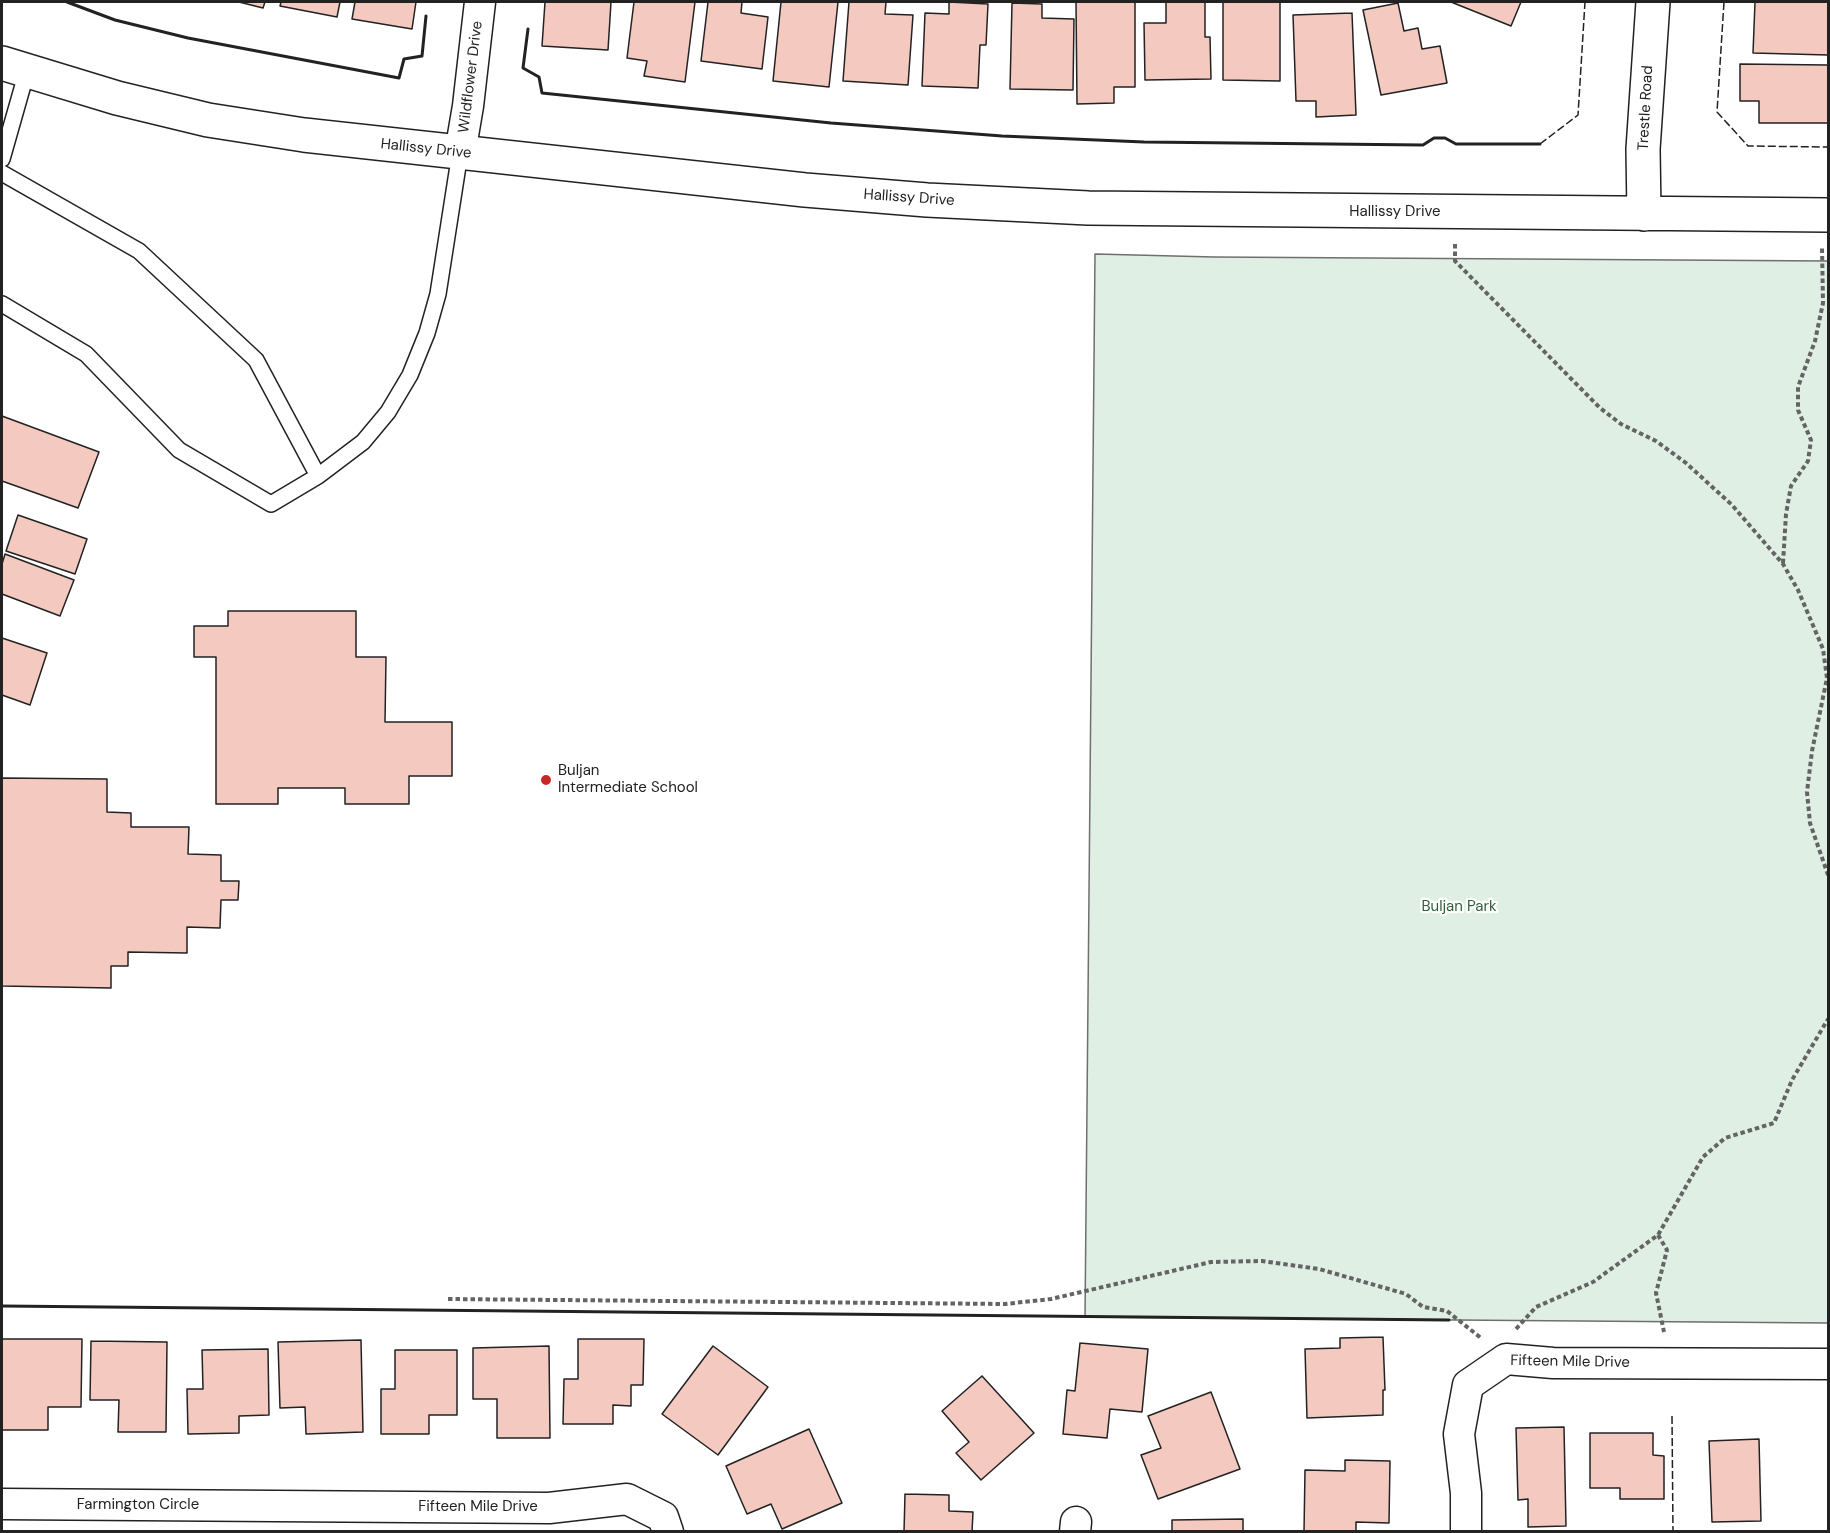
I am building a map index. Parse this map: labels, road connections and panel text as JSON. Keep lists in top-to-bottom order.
{
  "streets": {
    "street": [
      "Wildflower Drive",
      "Trestle Road",
      "Hallissy Drive",
      "Fifteen Mile Drive",
      "Farmington Circle"
    ]
  },
  "crossings": [
    ["Wildflower Drive", "Hallissy Drive"],
    ["Trestle Road", "Hallissy Drive"],
    ["Fifteen Mile Drive", "Farmington Circle"]
  ],
  "parks": ["Buljan Park"],
  "places": ["Buljan Intermediate School"]
}
